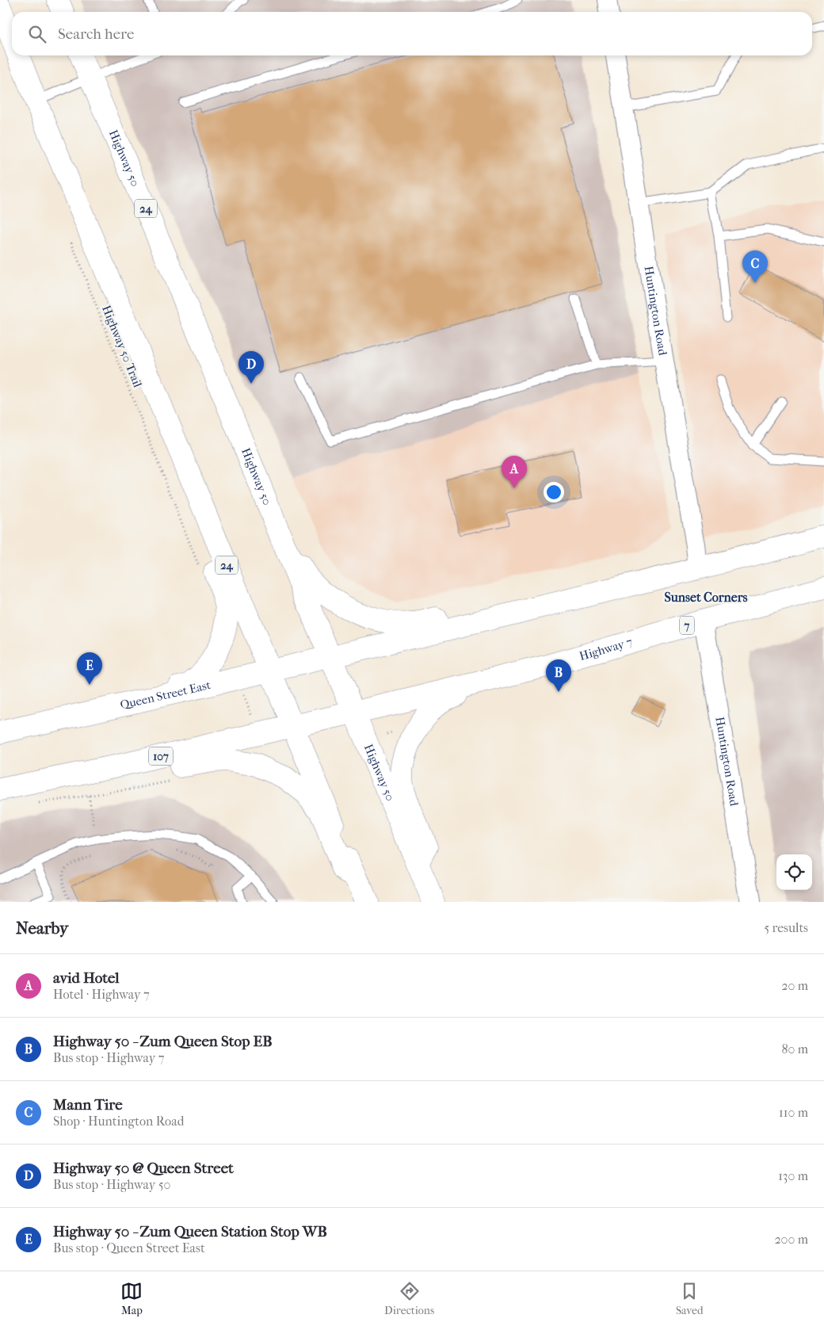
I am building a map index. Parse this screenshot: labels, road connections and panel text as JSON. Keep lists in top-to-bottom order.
{
  "streets": {
    "main road": [
      "Highway 50",
      "24",
      "7",
      "Highway 7",
      "Queen Street East",
      "107"
    ],
    "street": ["Huntington Road"],
    "path": ["Highway 50 Trail"]
  },
  "crossings": [
    ["Highway 50", "Highway 7"],
    ["Highway 50", "Queen Street East"],
    ["24", "Highway 7"],
    ["24", "Queen Street East"],
    ["24", "107"],
    ["Huntington Road", "Highway 7"],
    ["Highway 7", "107"]
  ],
  "districts": ["Sunset Corners"],
  "page": {
    "search": "Search here",
    "pins": [
      "C",
      "D",
      "A",
      "E",
      "B"
    ],
    "heading": ["Nearby", "5 results"],
    "list": [
      {
        "mark": "A",
        "name": "avid Hotel",
        "note": "Hotel · Highway 7",
        "value": "20 m"
      },
      {
        "mark": "B",
        "name": "Highway 50 - Zum Queen Stop EB",
        "note": "Bus stop · Highway 7",
        "value": "80 m"
      },
      {
        "mark": "C",
        "name": "Mann Tire",
        "note": "Shop · Huntington Road",
        "value": "110 m"
      },
      {
        "mark": "D",
        "name": "Highway 50 @ Queen Street",
        "note": "Bus stop · Highway 50",
        "value": "130 m"
      },
      {
        "mark": "E",
        "name": "Highway 50 - Zum Queen Station Stop WB",
        "note": "Bus stop · Queen Street East",
        "value": "200 m"
      }
    ],
    "nav": ["Map", "Directions", "Saved"]
  }
}
